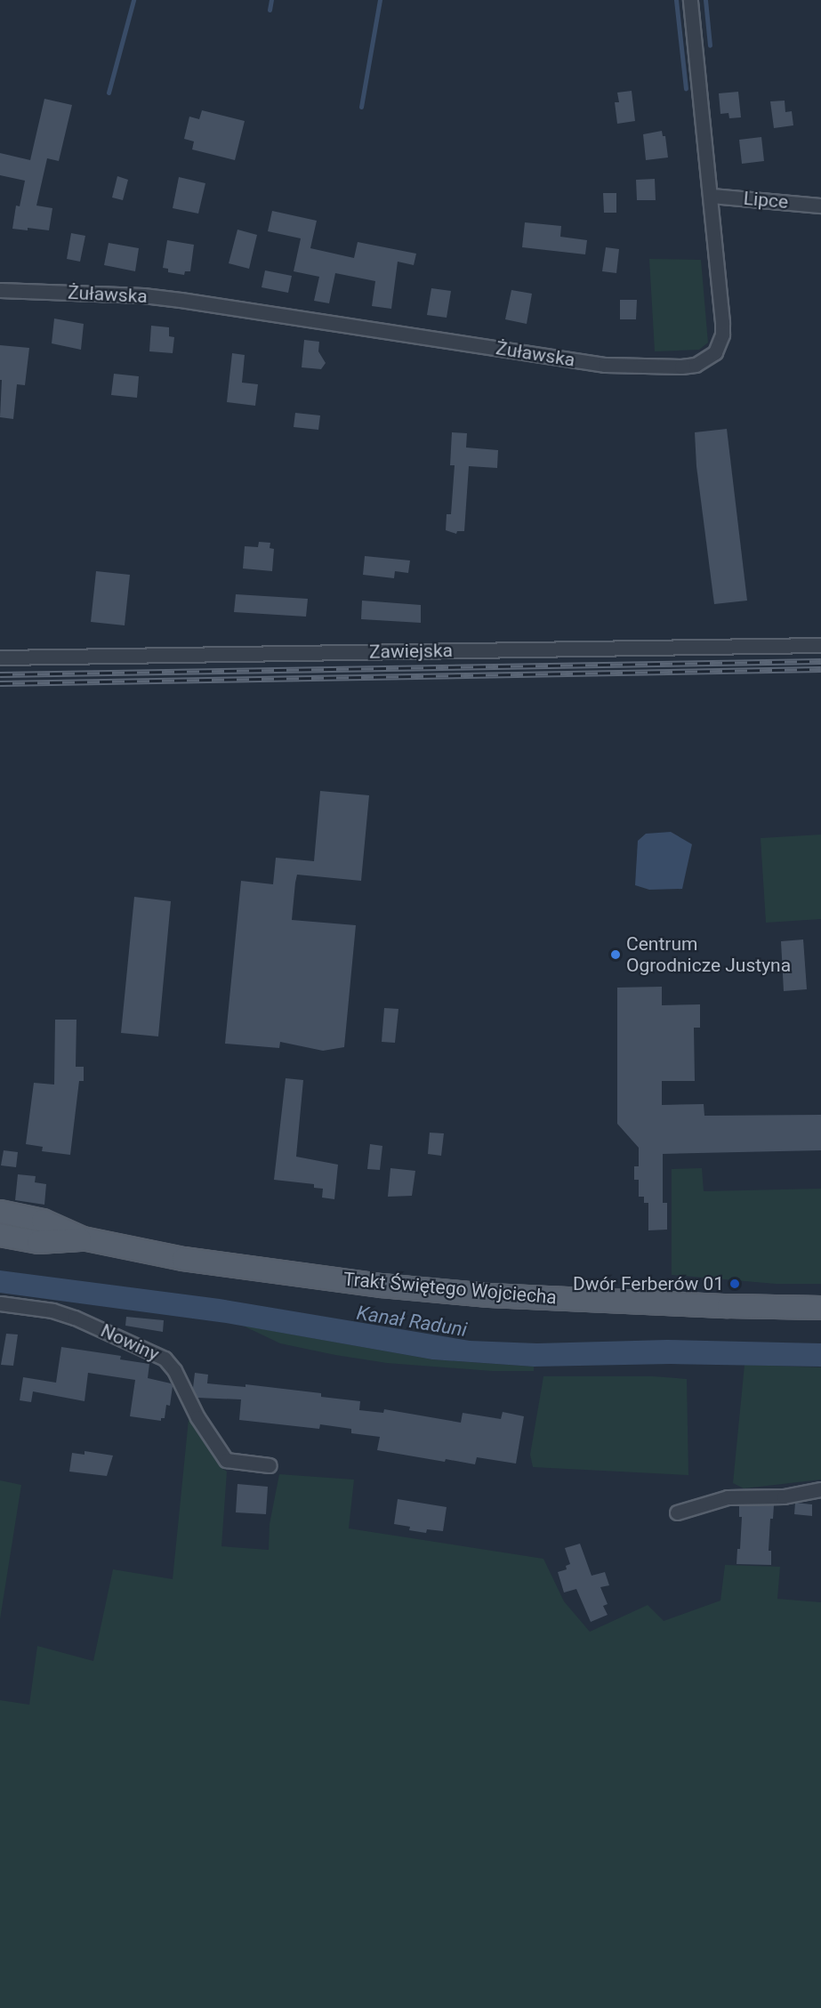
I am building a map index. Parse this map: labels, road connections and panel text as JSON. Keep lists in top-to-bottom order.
{
  "streets": {
    "main road": ["Trakt Świętego Wojciecha"],
    "street": [
      "Lipce",
      "Żuławska",
      "Zawiejska",
      "Nowiny"
    ]
  },
  "crossings": [
    ["Lipce", "Żuławska"]
  ],
  "water": ["Kanał Raduni"],
  "places": ["Centrum Ogrodnicze Justyna", "Dwór Ferberów 01"]
}
